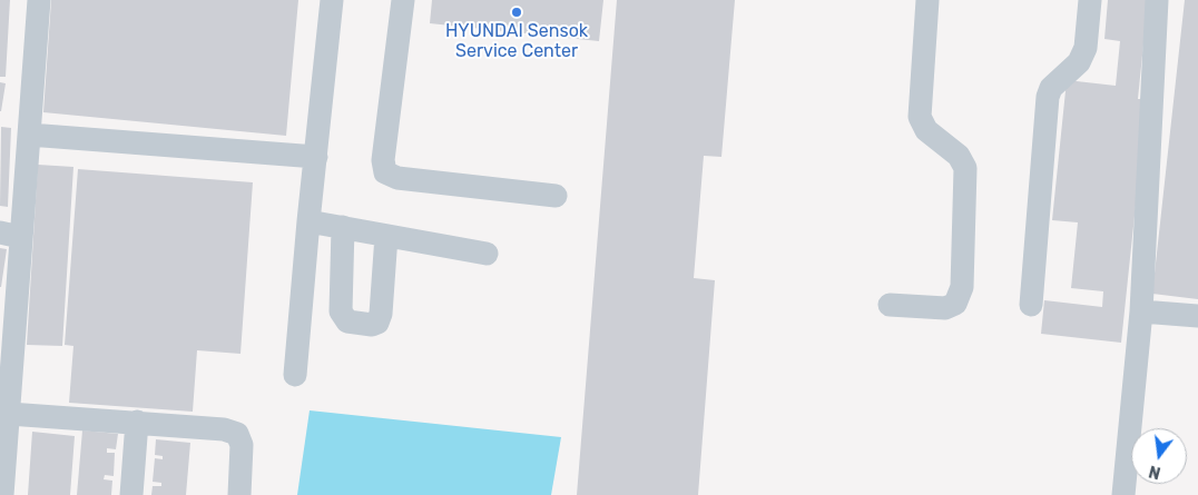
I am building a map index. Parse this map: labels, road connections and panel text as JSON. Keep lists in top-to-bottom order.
{
  "places": ["HYUNDAI Sensok Service Center"],
  "north": "bottom"
}
